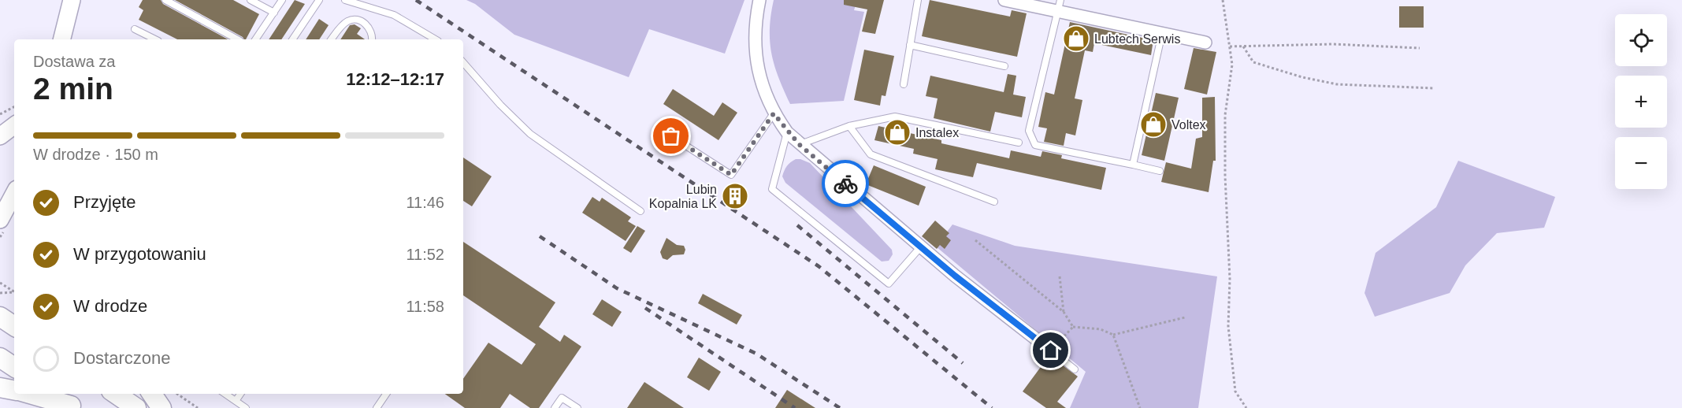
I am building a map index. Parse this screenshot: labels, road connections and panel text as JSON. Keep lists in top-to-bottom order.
{
  "places": {
    "shop": ["Lubtech Serwis", "Voltex", "Instalex"],
    "building": ["Lubin Kopalnia LK"]
  },
  "page": {
    "map_buttons": ["+", "−"],
    "heading": ["2 min", "Dostawa za", "12:12–12:17"],
    "bar": "W drodze · 150 m",
    "list": [
      ["Przyjęte", "11:46"],
      ["W przygotowaniu", "11:52"],
      ["W drodze", "11:58"],
      "Dostarczone"
    ]
  }
}
